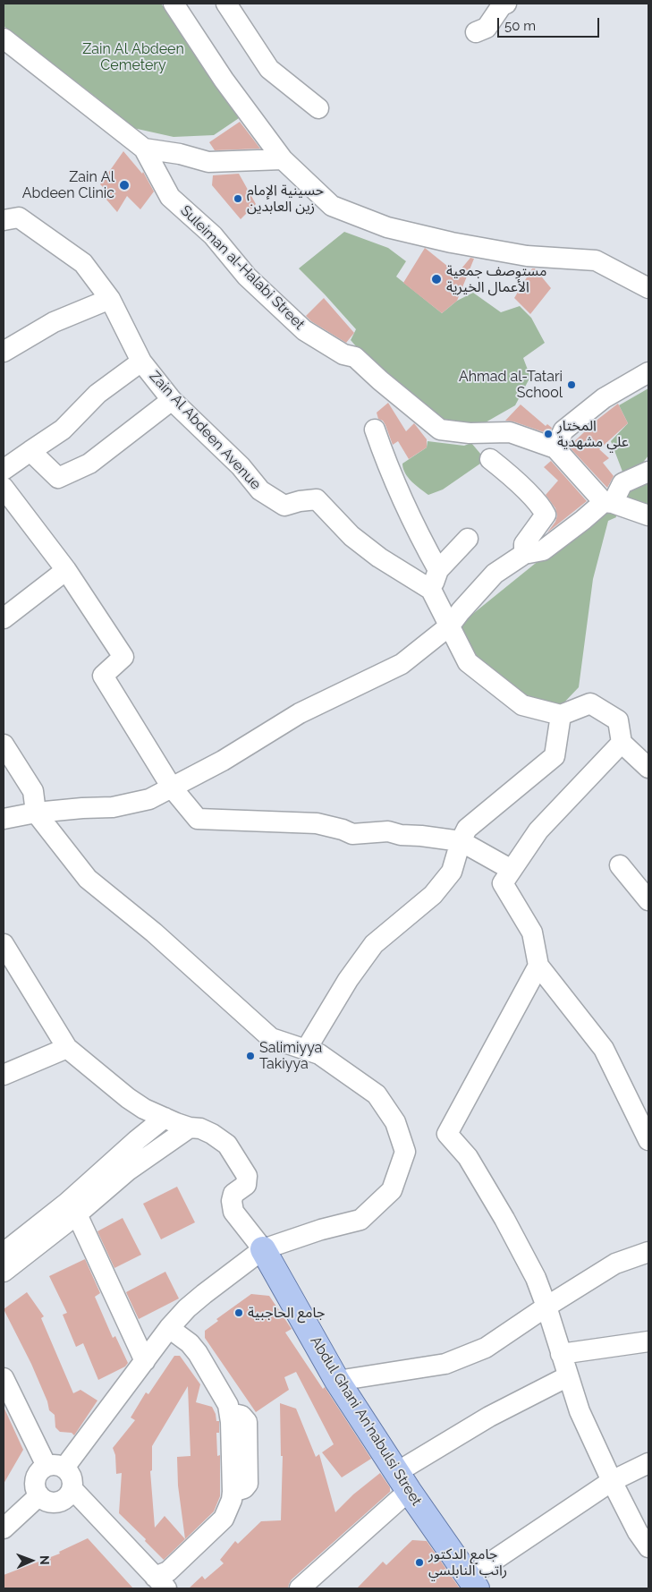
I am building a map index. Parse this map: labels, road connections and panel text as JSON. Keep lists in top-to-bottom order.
{
  "streets": {
    "main road": ["Abdul Ghani An'nabulsi Street"],
    "street": ["Suleiman al-Halabi Street", "Zain Al Abdeen Avenue"]
  },
  "parks": ["Zain Al Abdeen Cemetery"],
  "places": [
    "Zain Al Abdeen Clinic",
    "حسينية الإمام زين العابدين",
    "مستوصف جمعية الأعمال الخيرية",
    "Ahmad al-Tatari School",
    "المختار علي مشهدية",
    "Salimiyya Takiyya",
    "جامع الحاجبية",
    "جامع الدكتور راتب النابلسي"
  ],
  "scale_bar": "50 m",
  "north": "right"
}
